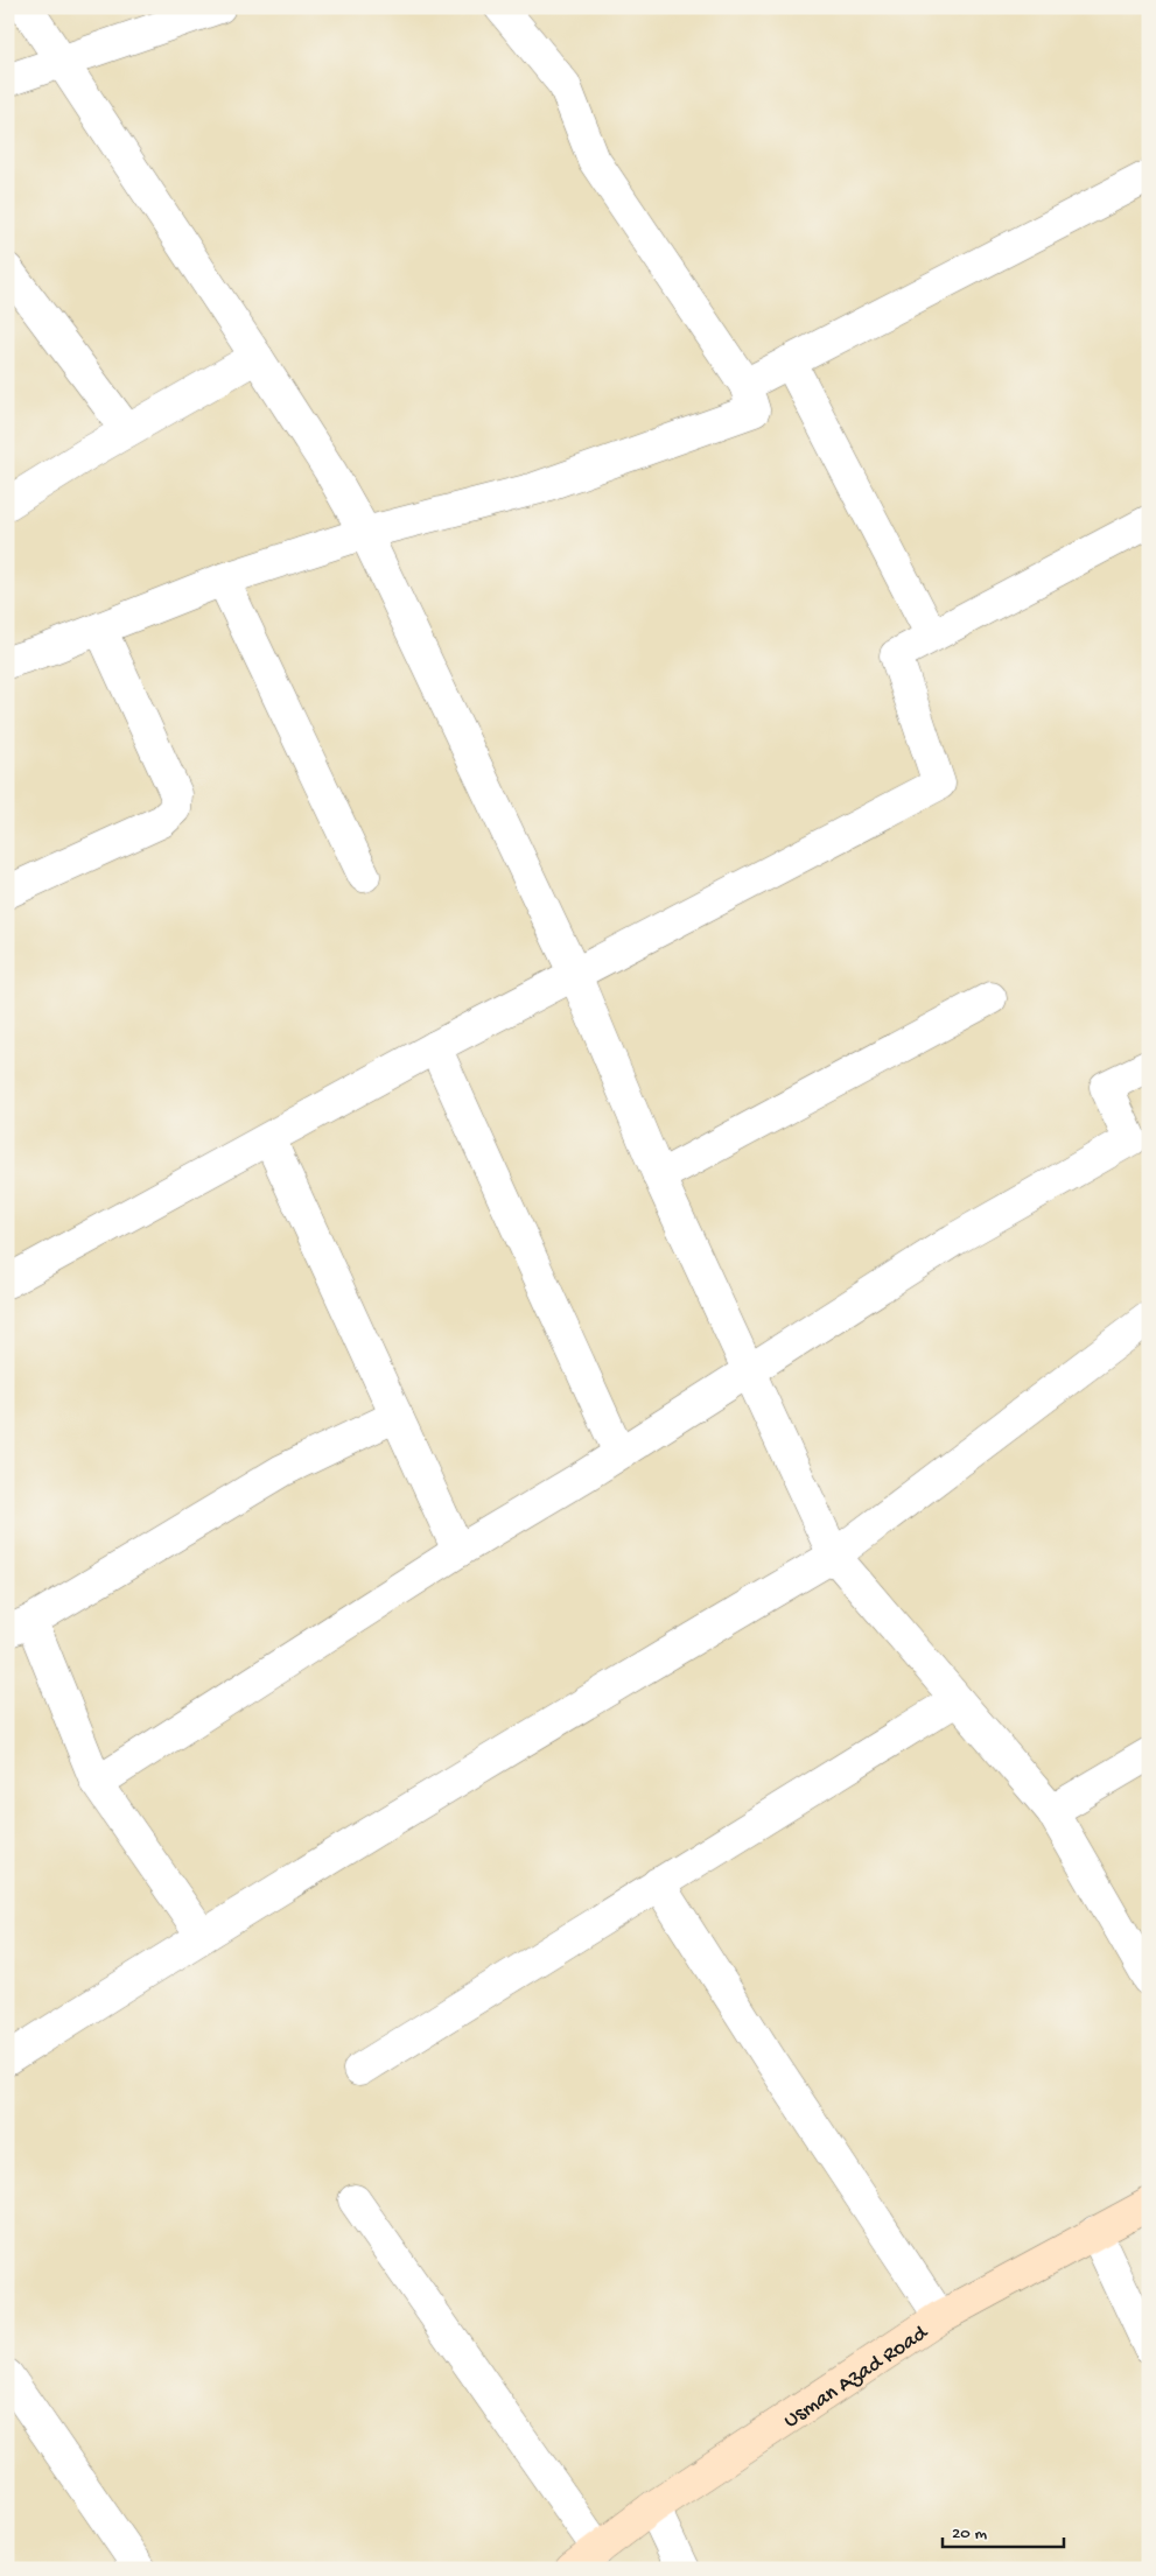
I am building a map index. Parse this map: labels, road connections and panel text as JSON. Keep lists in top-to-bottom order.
{
  "streets": {
    "main road": ["Usman Azad Road"]
  },
  "scale_bar": "20 m"
}
